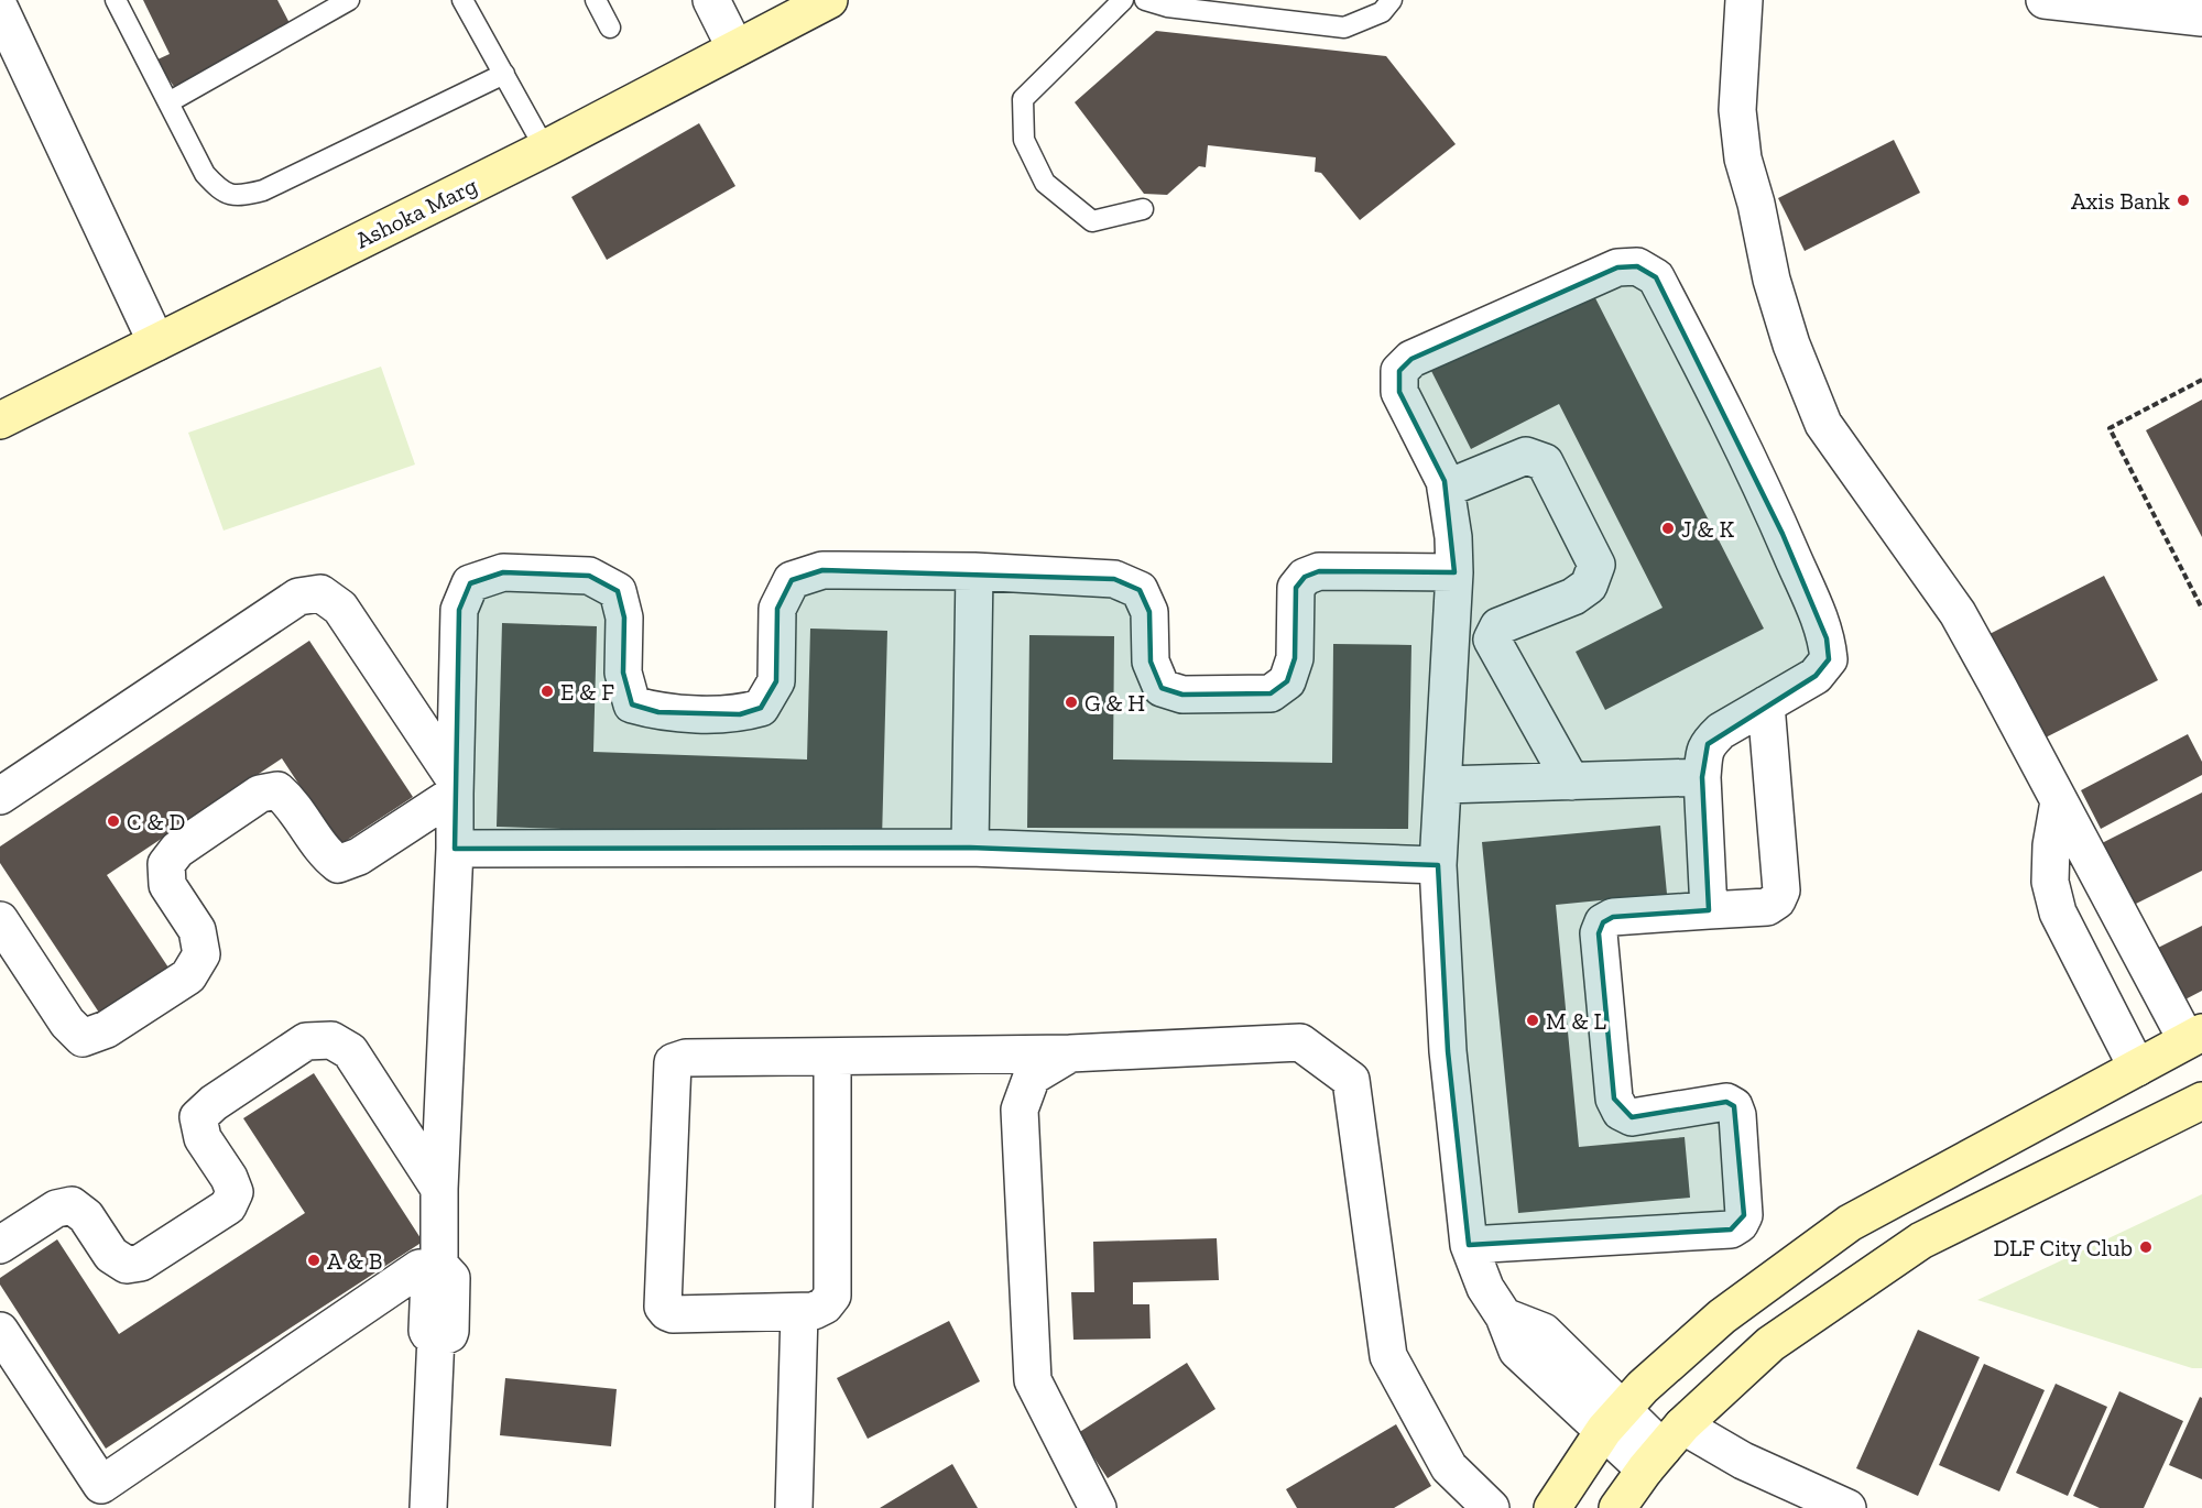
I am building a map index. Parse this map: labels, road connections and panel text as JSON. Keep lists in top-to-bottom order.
{
  "streets": {
    "street": ["Ashoka Marg"]
  },
  "places": [
    "Axis Bank",
    "J & K",
    "E & F",
    "G & H",
    "C & D",
    "M & L",
    "DLF City Club",
    "A & B"
  ]
}
